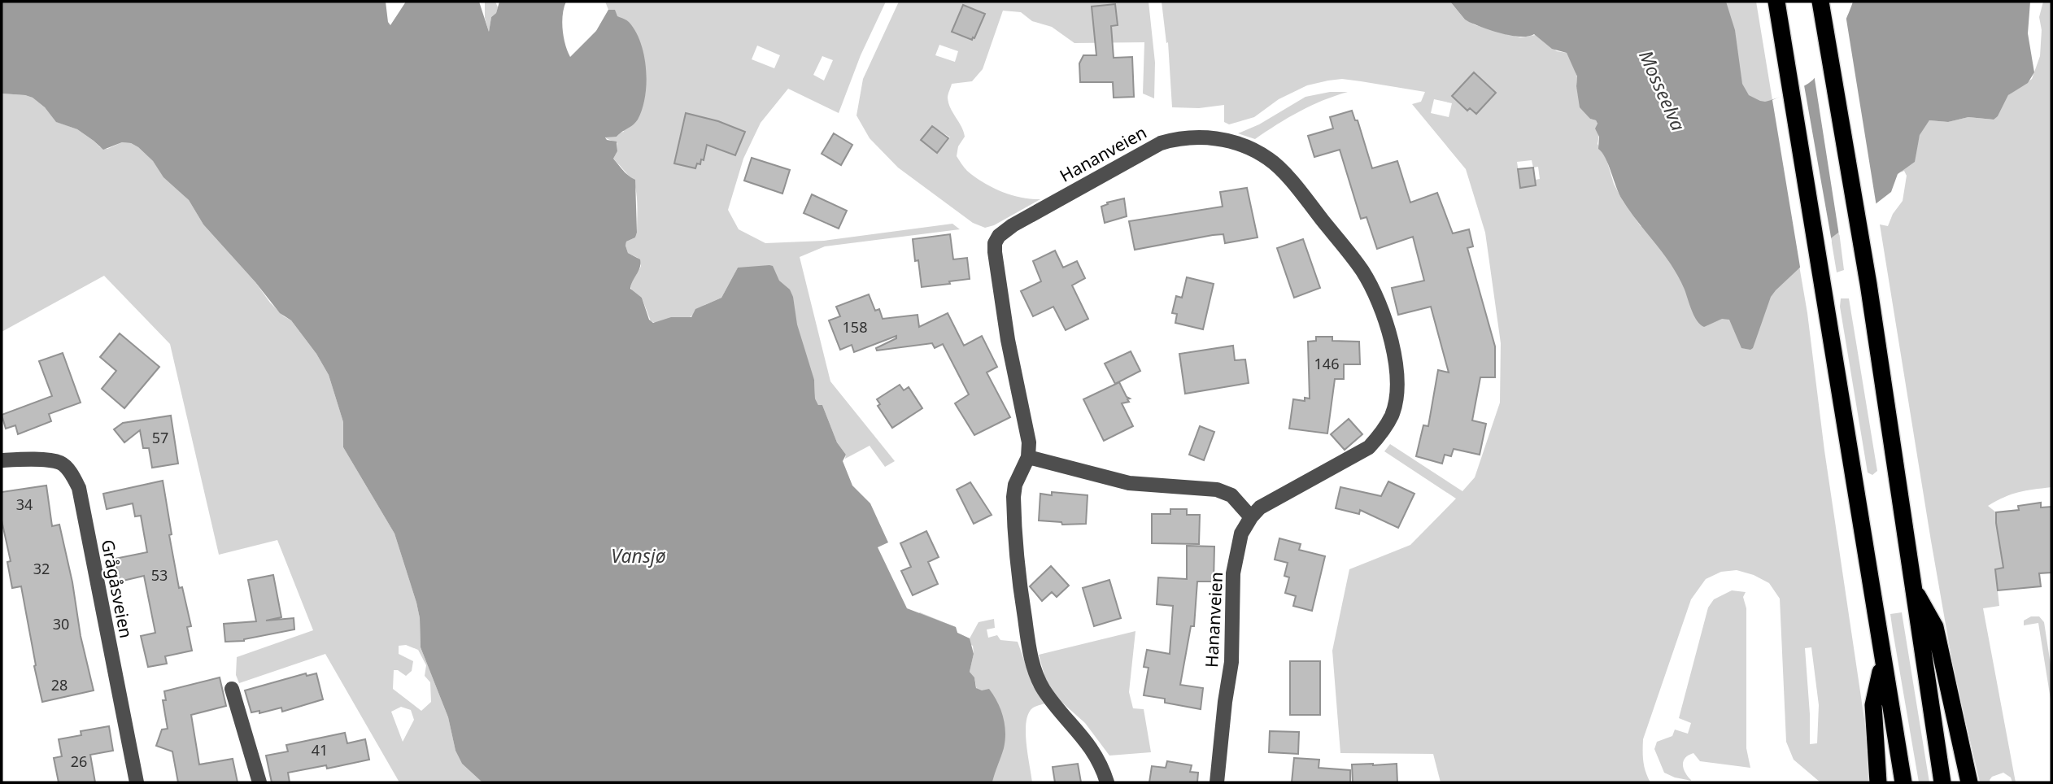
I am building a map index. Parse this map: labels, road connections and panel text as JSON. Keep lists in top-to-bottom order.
{
  "streets": {
    "street": ["Hananveien", "Grågåsveien"]
  },
  "water": ["Mosseelva", "Vansjø"],
  "house_numbers": [
    "158",
    "146",
    "57",
    "34",
    "32",
    "53",
    "30",
    "28",
    "41",
    "26"
  ]
}
